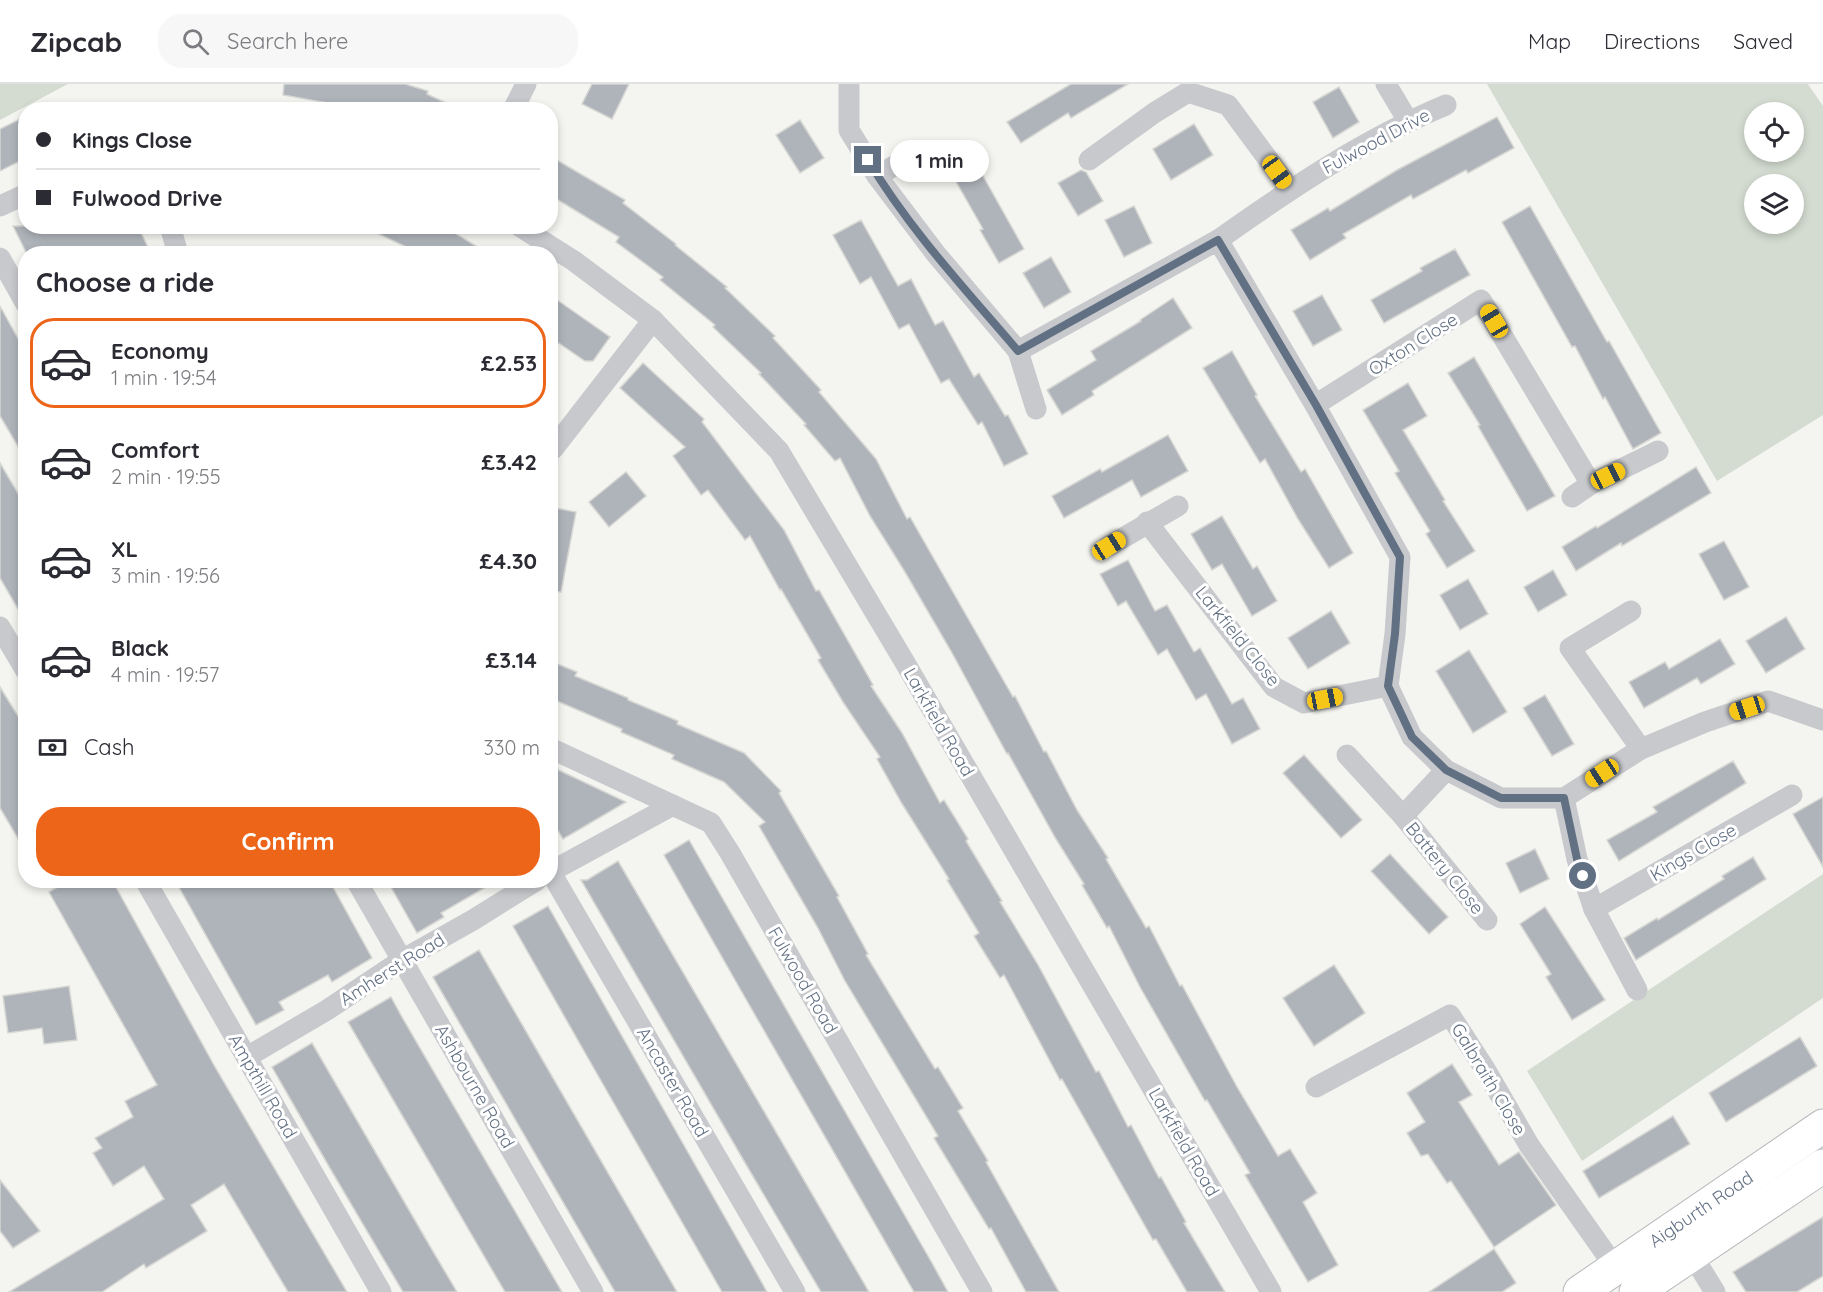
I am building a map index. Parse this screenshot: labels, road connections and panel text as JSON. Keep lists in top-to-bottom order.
{
  "streets": {
    "highway": ["Aigburth Road"],
    "street": [
      "Fulwood Drive",
      "Oxton Close",
      "Larkfield Close",
      "Larkfield Road",
      "Kings Close",
      "Battery Close",
      "Amherst Road",
      "Fulwood Road",
      "Galbraith Close",
      "Ancaster Road",
      "Ampthill Road",
      "Ashbourne Road"
    ]
  },
  "crossings": [
    ["Amherst Road", "Ampthill Road"],
    ["Amherst Road", "Ashbourne Road"],
    ["Galbraith Close", "Aigburth Road"]
  ],
  "page": {
    "header": "Zipcab",
    "search": "Search here",
    "nav": ["Map", "Directions", "Saved"],
    "banner": ["Kings Close", "Fulwood Drive"],
    "bubble": "1 min",
    "heading": "Choose a ride",
    "list": [
      {
        "name": "Economy",
        "note": "1 min · 19:54",
        "value": "£2.53"
      },
      {
        "name": "Comfort",
        "note": "2 min · 19:55",
        "value": "£3.42"
      },
      {
        "name": "XL",
        "note": "3 min · 19:56",
        "value": "£4.30"
      },
      {
        "name": "Black",
        "note": "4 min · 19:57",
        "value": "£3.14"
      }
    ],
    "pay": ["Cash", "330 m"],
    "buttons": "Confirm"
  }
}
